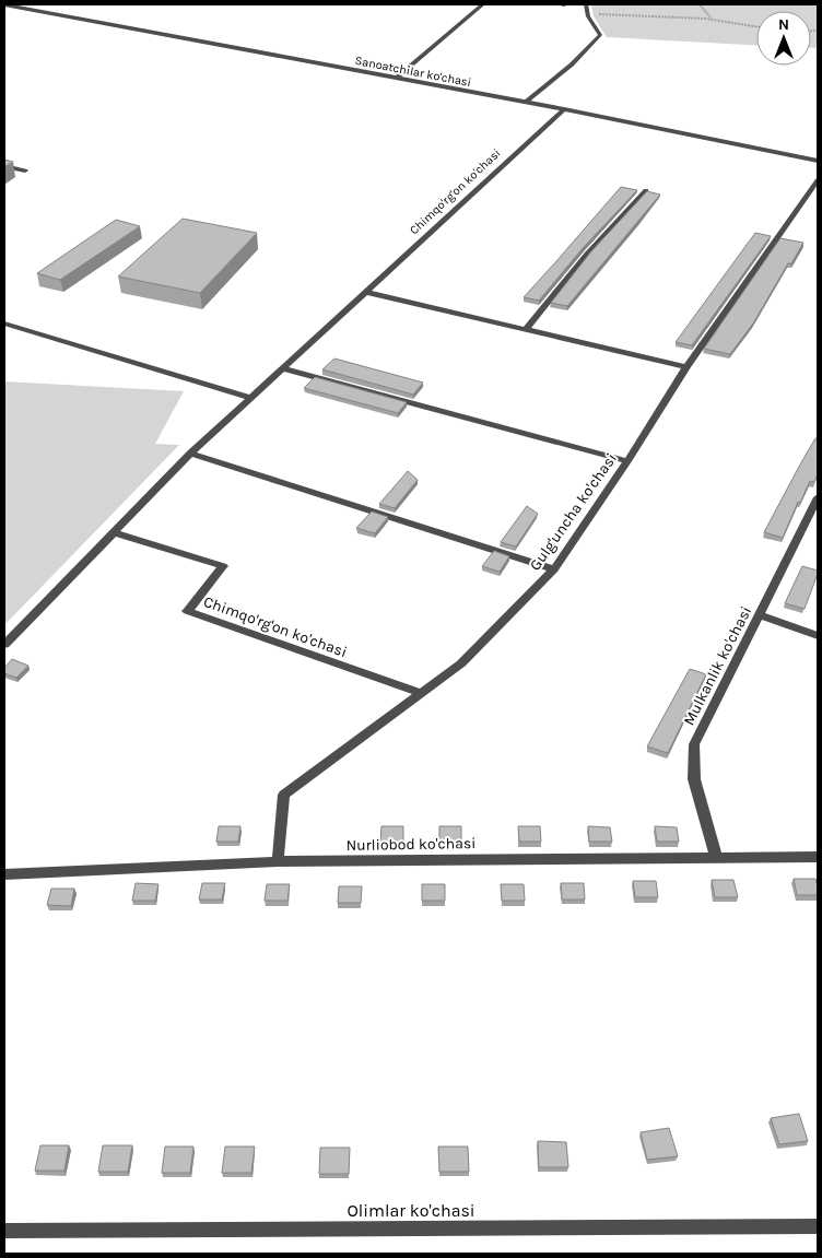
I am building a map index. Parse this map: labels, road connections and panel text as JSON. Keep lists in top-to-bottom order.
{
  "streets": {
    "street": [
      "Sanoatchilar ko'chasi",
      "Chimqo'rg'on ko'chasi",
      "Gulg'uncha ko'chasi",
      "Mulkanlik ko'chasi",
      "Nurliobod ko'chasi",
      "Olimlar ko'chasi"
    ]
  },
  "crossings": [
    ["Sanoatchilar ko'chasi", "Chimqo'rg'on ko'chasi"],
    ["Chimqo'rg'on ko'chasi", "Gulg'uncha ko'chasi"],
    ["Gulg'uncha ko'chasi", "Nurliobod ko'chasi"],
    ["Mulkanlik ko'chasi", "Nurliobod ko'chasi"]
  ],
  "north": "top"
}
